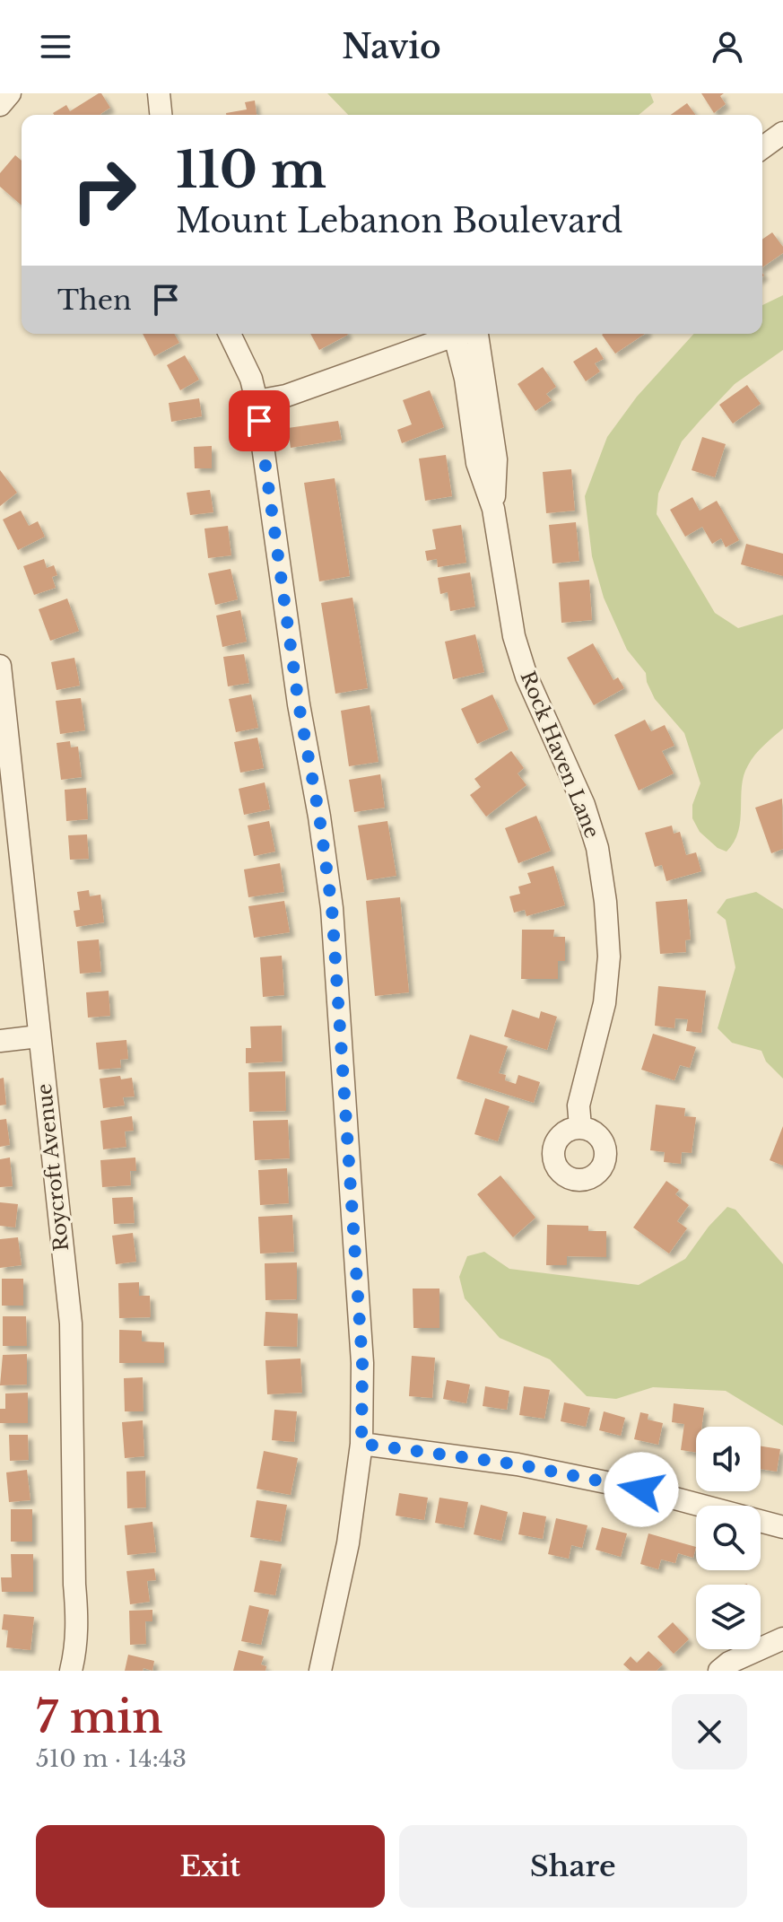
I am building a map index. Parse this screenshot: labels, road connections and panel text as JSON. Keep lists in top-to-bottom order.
{
  "streets": {
    "street": ["Rock Haven Lane", "Roycroft Avenue"]
  },
  "page": {
    "header": "Navio",
    "turn": ["110 m", "Mount Lebanon Boulevard"],
    "then": "Then",
    "heading": ["7 min", "510 m · 14:43"],
    "buttons": ["Exit", "Share"]
  }
}
